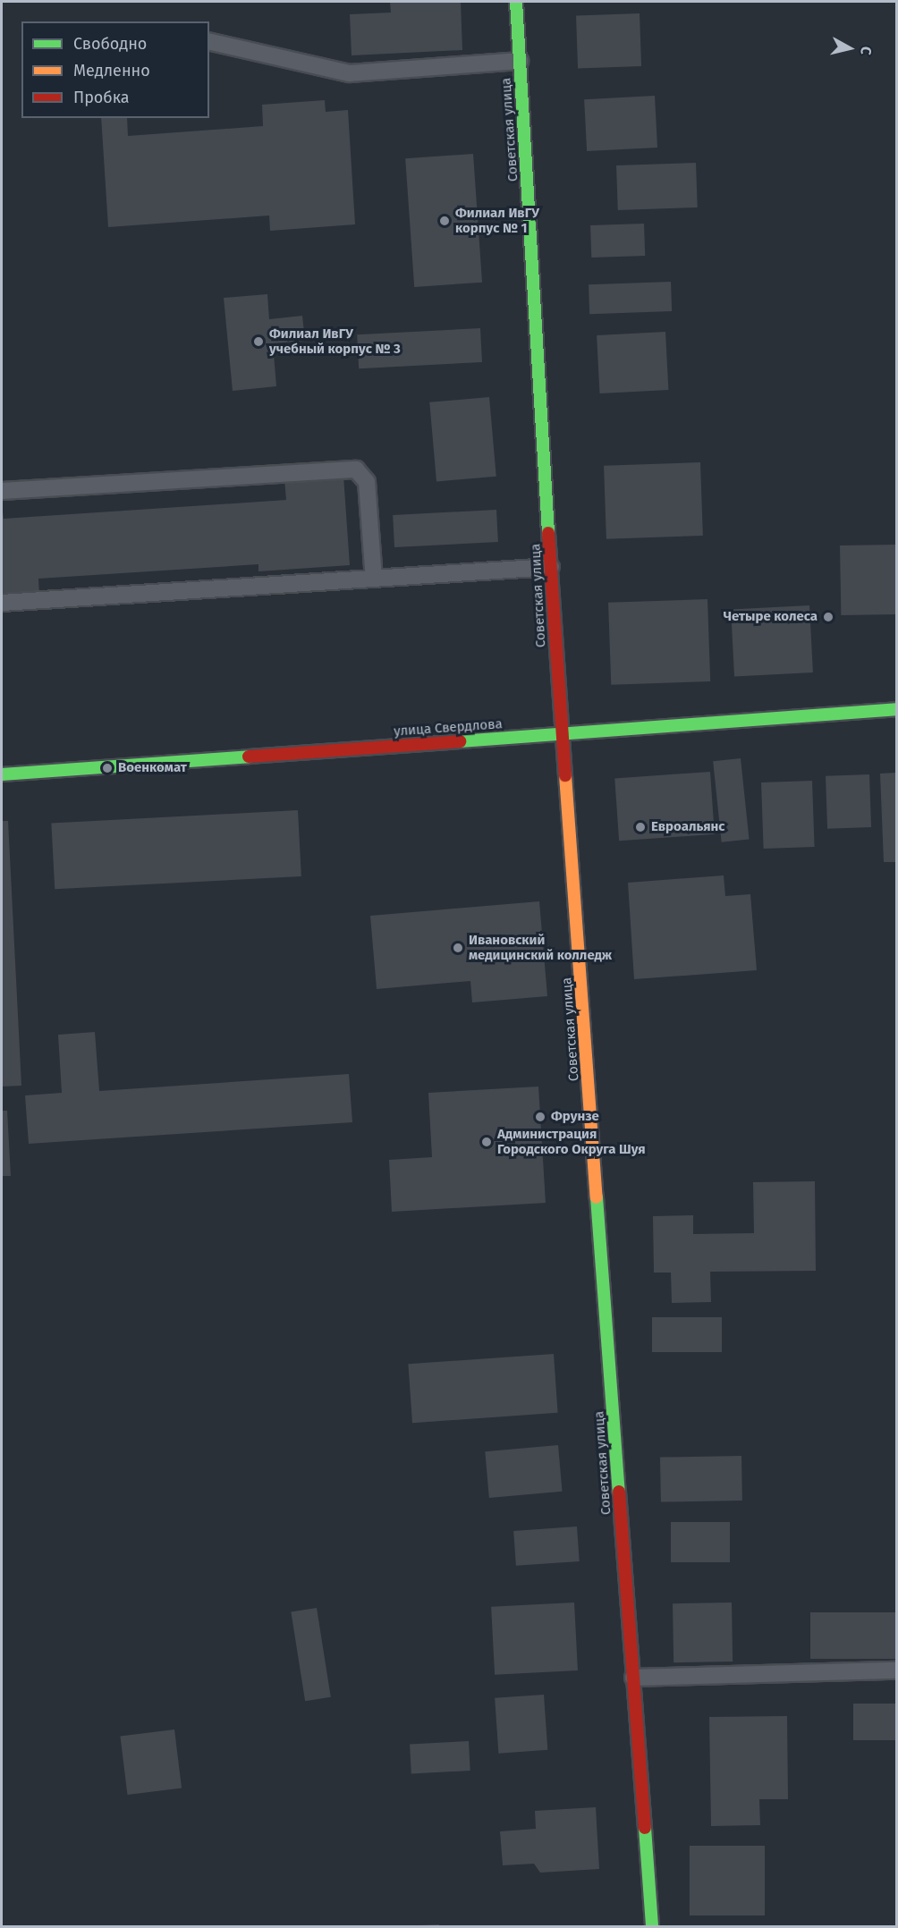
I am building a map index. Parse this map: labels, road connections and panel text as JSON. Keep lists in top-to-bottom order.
{
  "streets": {
    "street": ["Советская улица", "улица Свердлова"]
  },
  "crossings": [
    ["Советская улица", "улица Свердлова"]
  ],
  "places": [
    "Филиал ИвГУ корпус № 1",
    "Филиал ИвГУ учебный корпус № 3",
    "Четыре колеса",
    "Военкомат",
    "Евроальянс",
    "Ивановский медицинский колледж",
    "Фрунзе",
    "Администрация Городского Округа Шуя"
  ],
  "legend": ["Свободно", "Медленно", "Пробка"],
  "north": "right"
}
